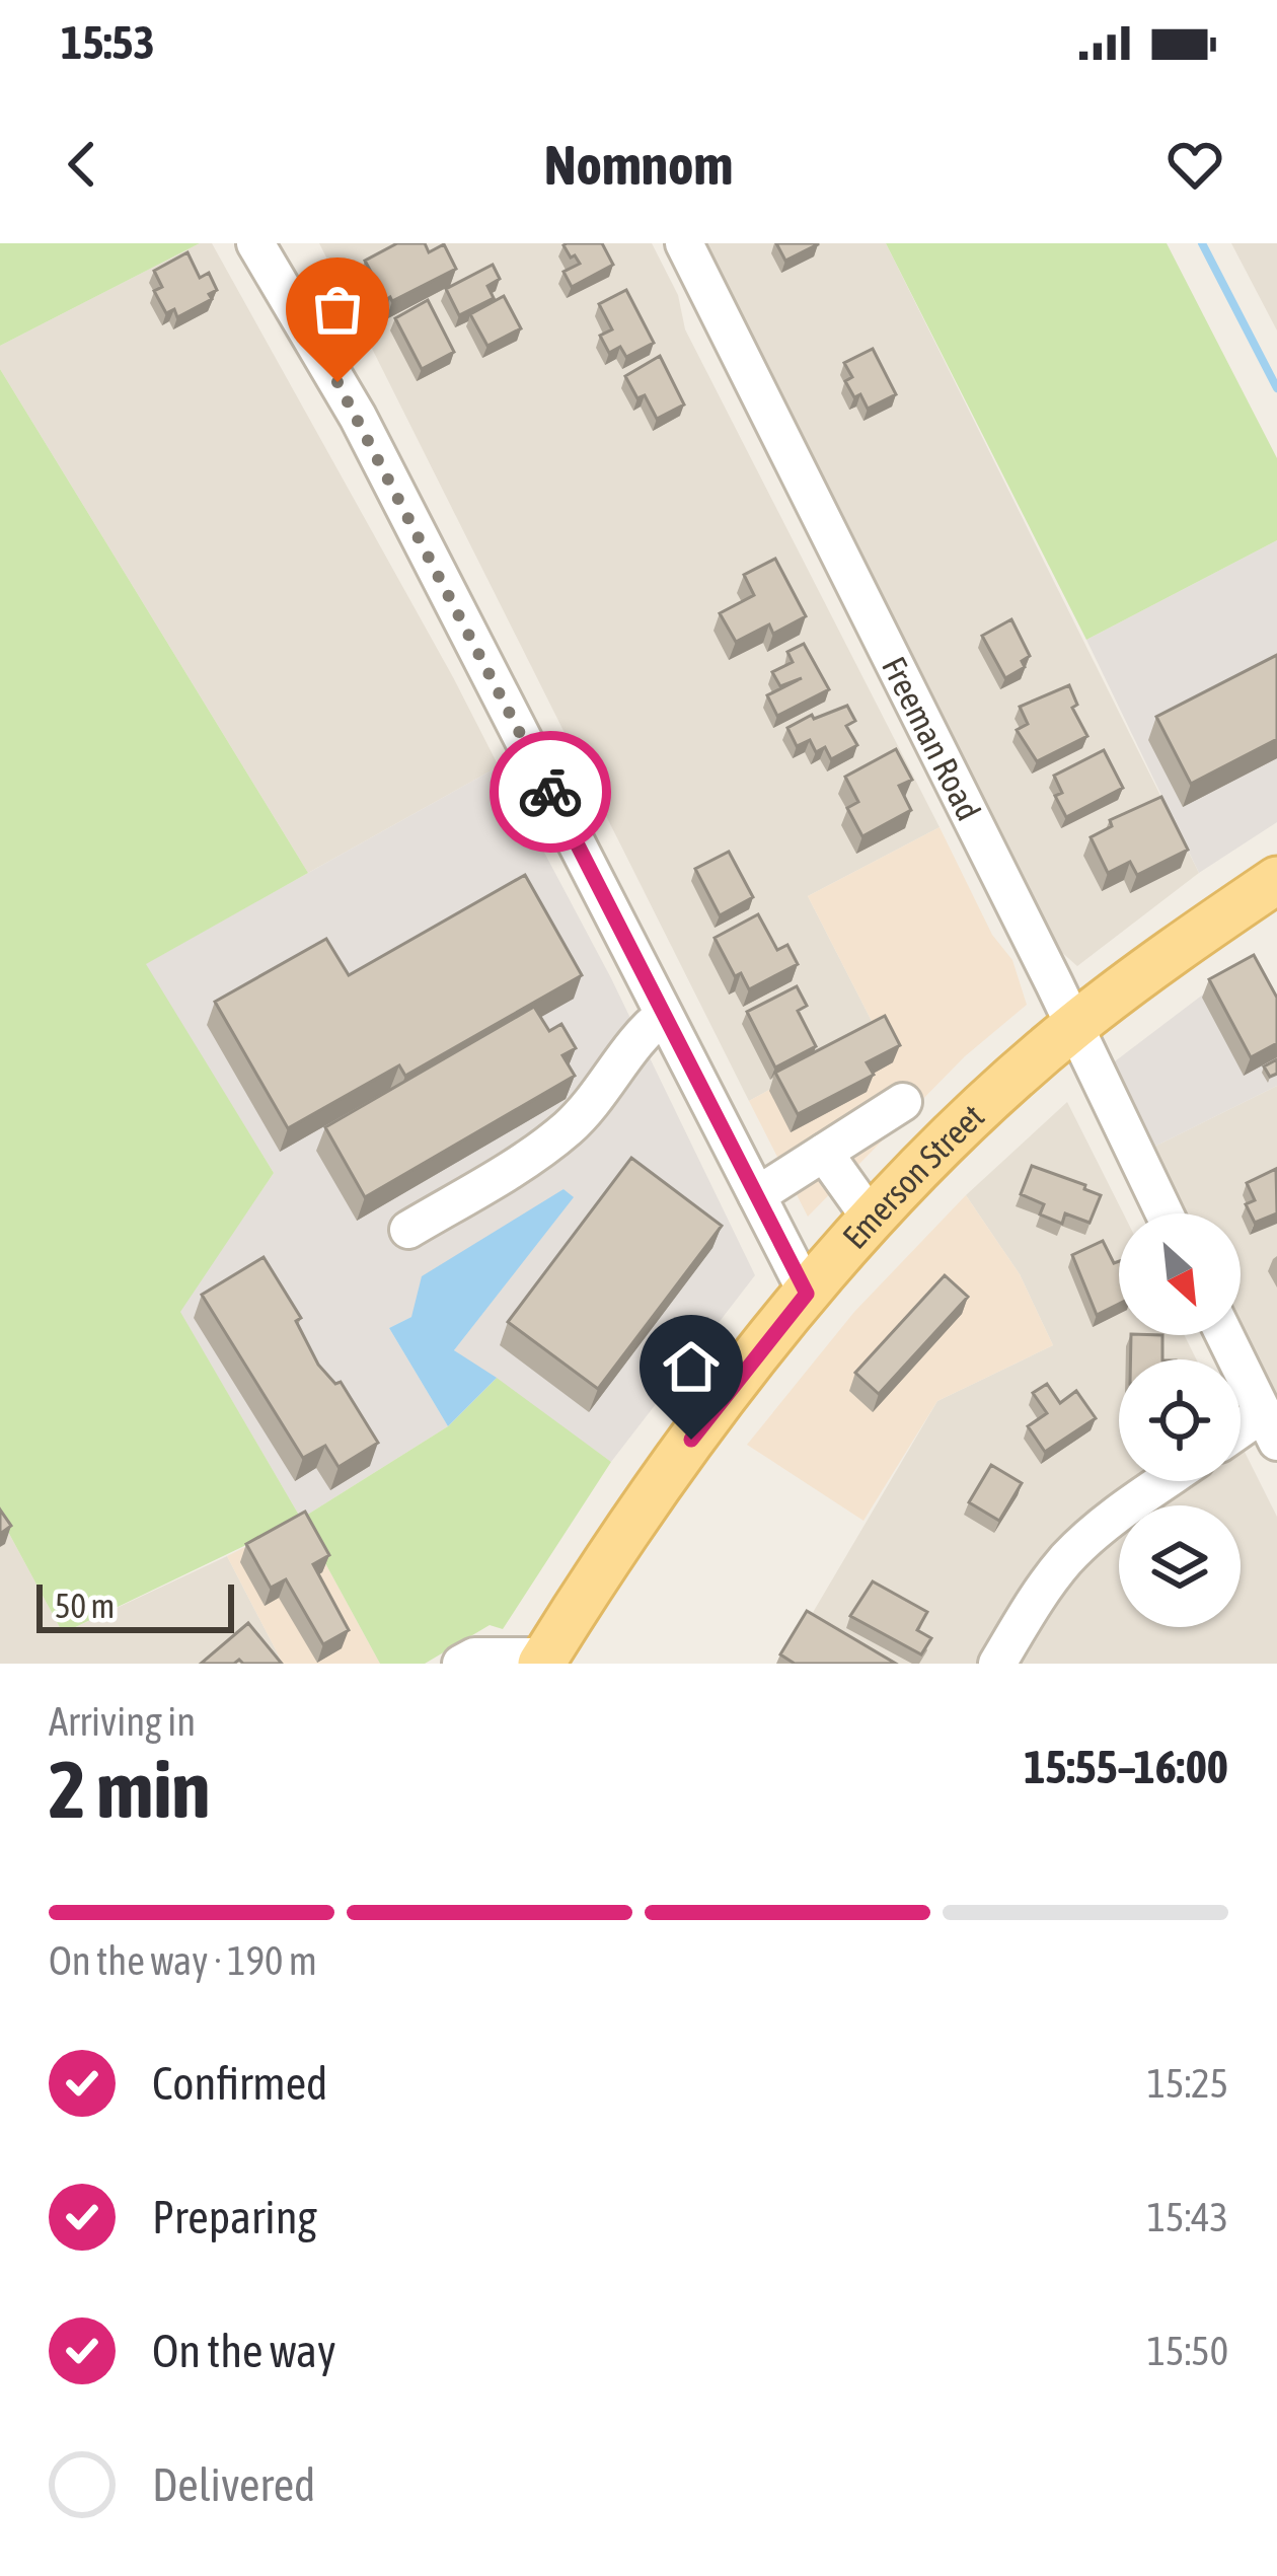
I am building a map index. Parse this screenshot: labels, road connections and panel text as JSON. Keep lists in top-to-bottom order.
{
  "streets": {
    "main road": ["Emerson Street"],
    "street": ["Freeman Road"]
  },
  "crossings": [
    ["Freeman Road", "Emerson Street"]
  ],
  "scale_bar": "50 m",
  "north": "bottom right",
  "page": {
    "status": "15:53",
    "header": "Nomnom",
    "scale": "50 m",
    "heading": ["2 min", "Arriving in", "15:55–16:00"],
    "bar": "On the way · 190 m",
    "list": [
      ["Confirmed", "15:25"],
      ["Preparing", "15:43"],
      ["On the way", "15:50"],
      "Delivered"
    ]
  }
}
